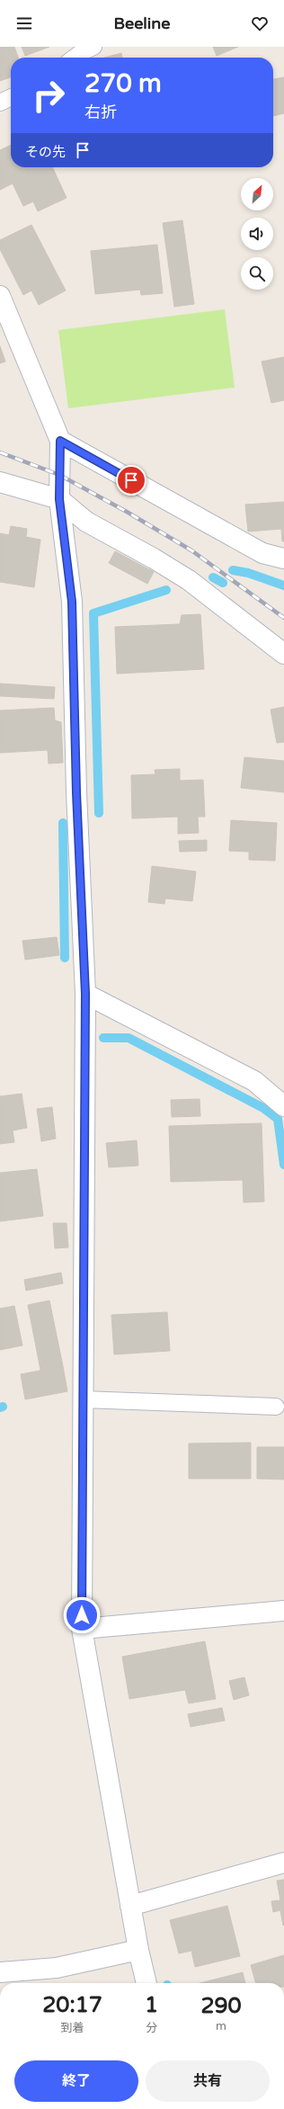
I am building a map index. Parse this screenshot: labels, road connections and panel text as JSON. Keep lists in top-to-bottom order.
{
  "north": "top right",
  "page": {
    "header": "Beeline",
    "turn": ["270 m", "右折"],
    "then": "その先",
    "eta": [
      "20:17",
      "到着",
      "1",
      "分",
      "290",
      "m"
    ],
    "buttons": ["終了", "共有"]
  }
}
